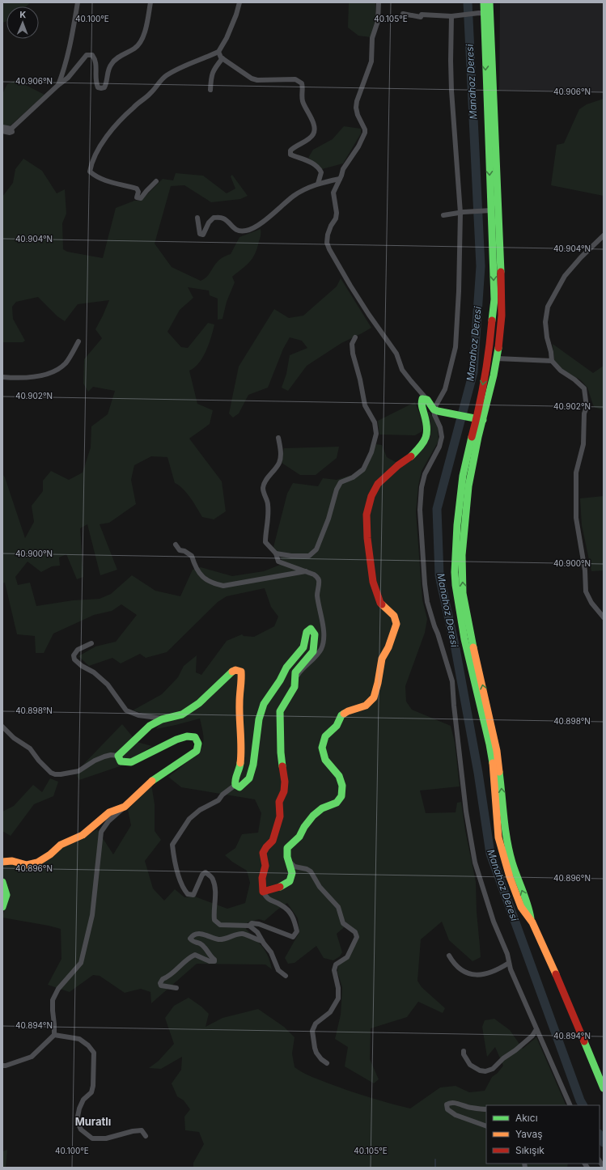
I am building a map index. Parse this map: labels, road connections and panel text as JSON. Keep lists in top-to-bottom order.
{
  "districts": ["Muratlı"],
  "water": ["Manahoz Deresi"],
  "legend": ["Akıcı", "Yavaş", "Sıkışık"],
  "north": "top",
  "coordinates": [
    "40.100°E",
    "40.105°E",
    "40.906°N",
    "40.904°N",
    "40.902°N",
    "40.900°N",
    "40.898°N",
    "40.896°N",
    "40.894°N"
  ]
}
